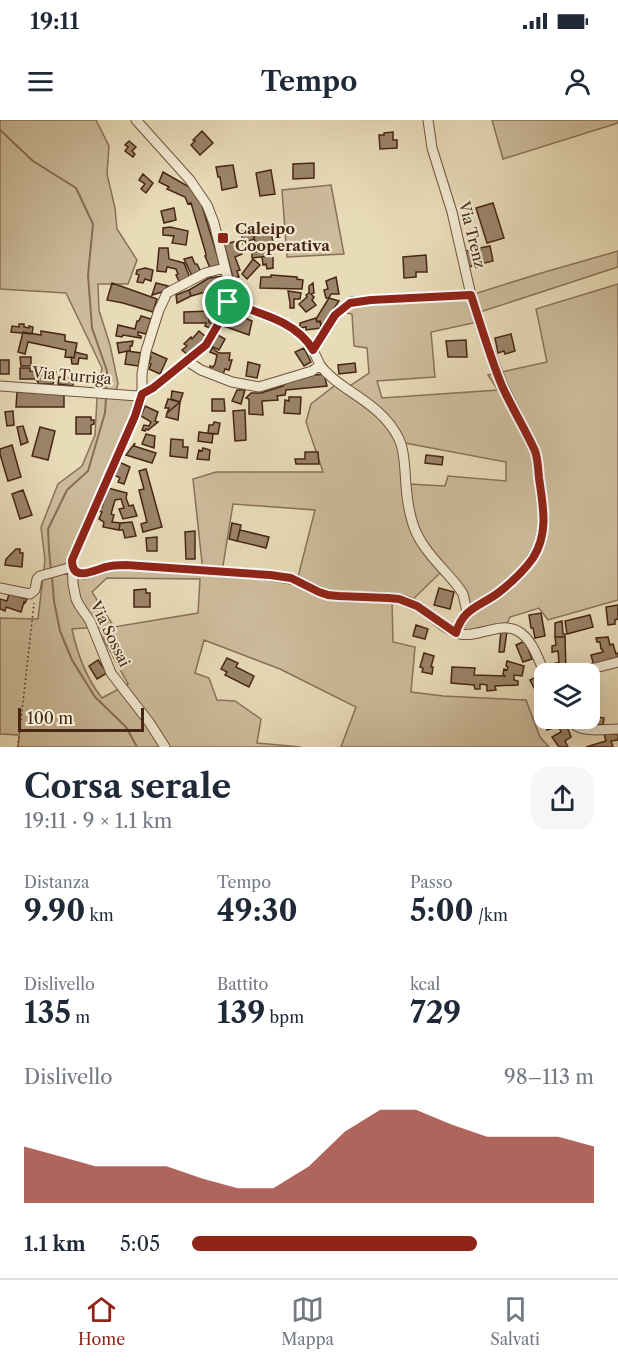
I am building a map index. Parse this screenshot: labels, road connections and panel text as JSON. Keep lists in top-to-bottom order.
{
  "streets": {
    "street": ["Via Trenz", "Via Turriga", "Via Sossai"]
  },
  "places": {
    "transit": ["Caleipo Cooperativa"]
  },
  "scale_bar": "100 m",
  "page": {
    "status": "19:11",
    "header": "Tempo",
    "scale": "100 m",
    "heading": ["Corsa serale", "19:11 · 9 × 1.1 km"],
    "stats": [
      ["Distanza", "9.90 km"],
      ["Tempo", "49:30"],
      ["Passo", "5:00 /km"],
      ["Dislivello", "135 m"],
      ["Battito", "139 bpm"],
      ["kcal", "729"]
    ],
    "chart": ["Dislivello", "98–113 m"],
    "list": [
      {
        "name": "1.1 km",
        "note": "5:05"
      }
    ],
    "tabs": ["Home", "Mappa", "Salvati"]
  }
}
